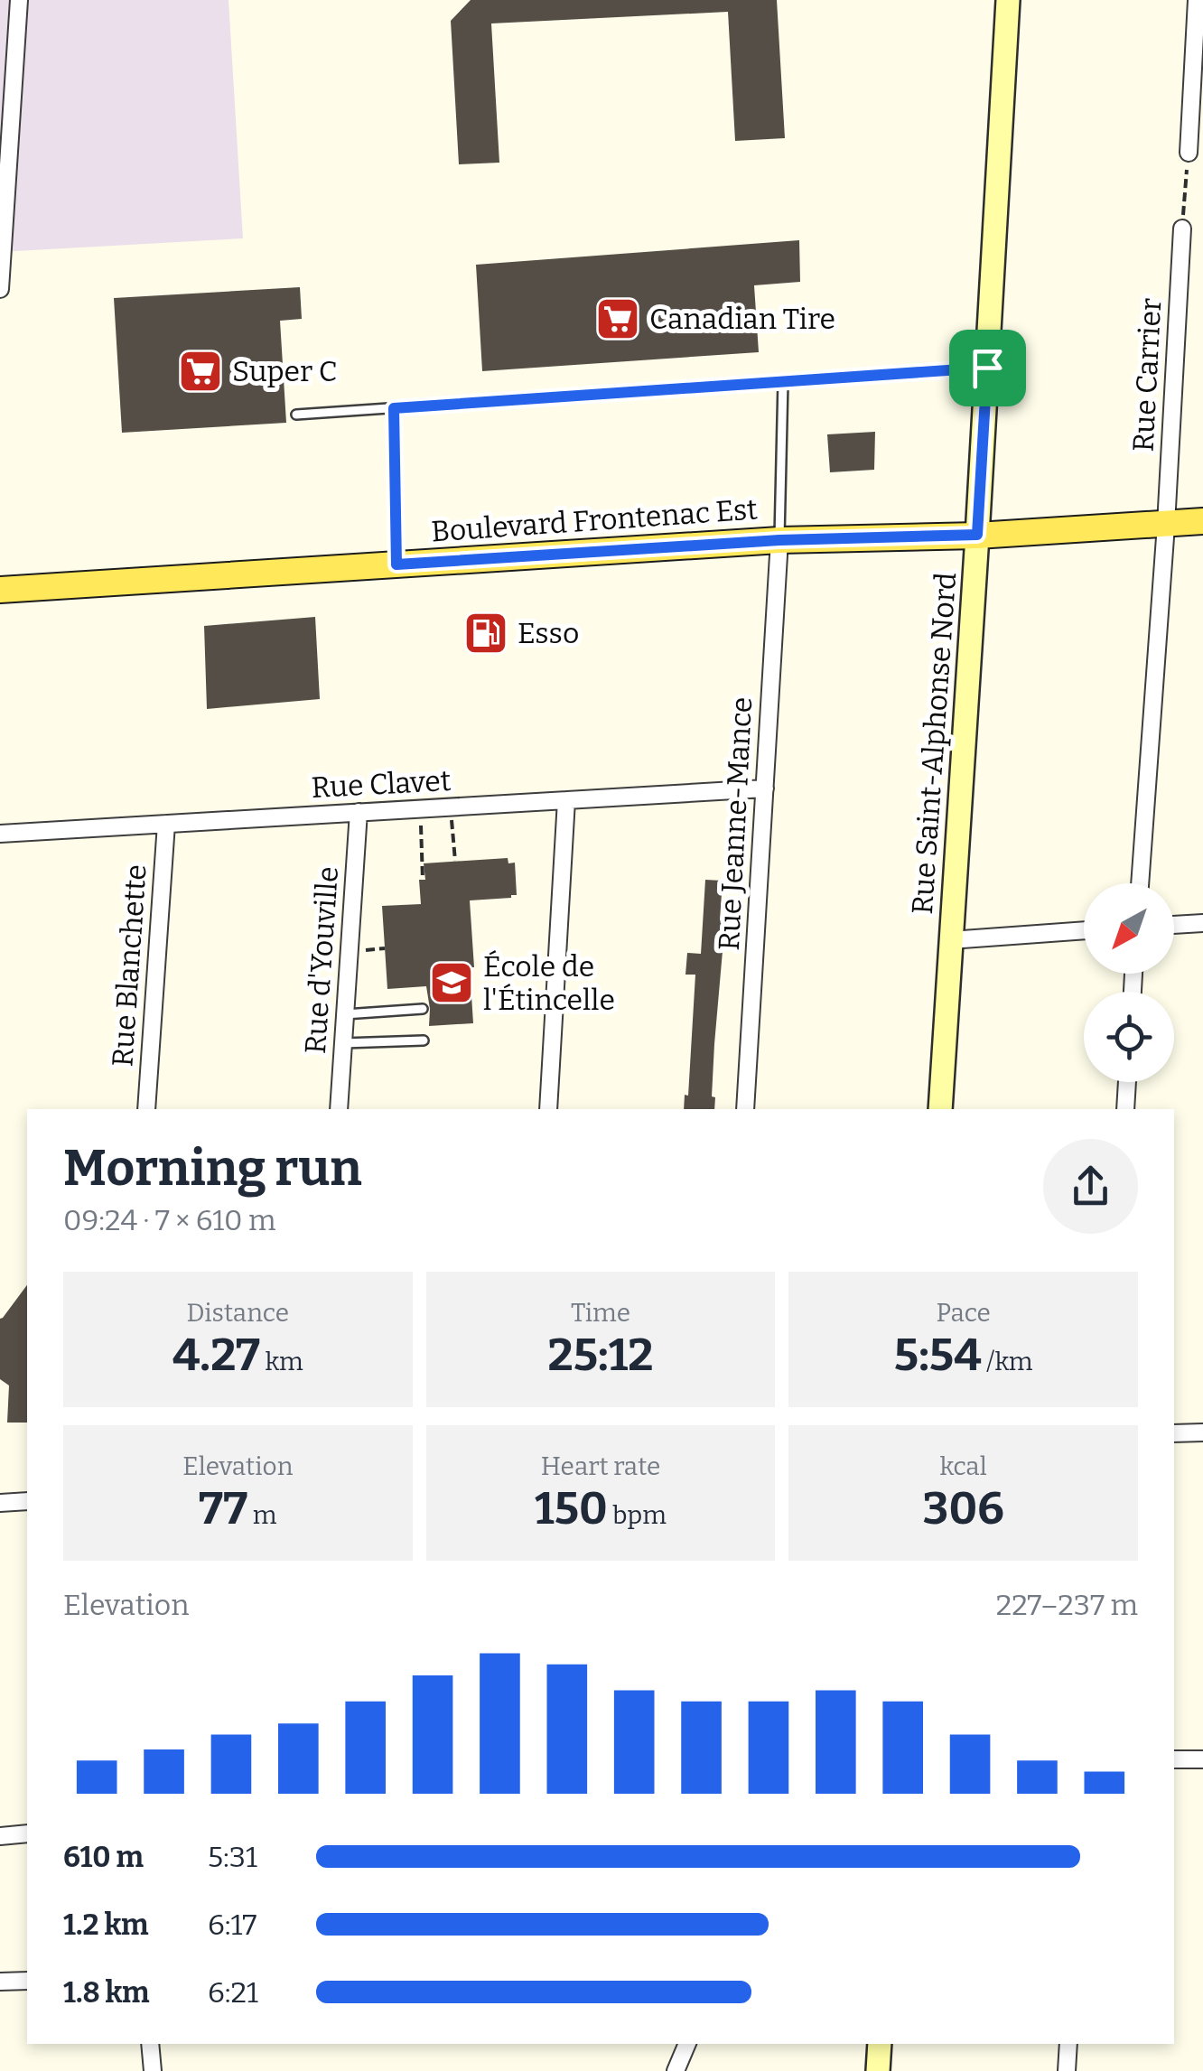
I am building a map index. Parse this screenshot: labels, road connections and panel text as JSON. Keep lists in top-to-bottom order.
{
  "streets": {
    "main road": ["Boulevard Frontenac Est", "Rue Saint-Alphonse Nord"],
    "street": [
      "Rue Carrier",
      "Rue Clavet",
      "Rue Jeanne-Mance",
      "Rue d'Youville",
      "Rue Blanchette"
    ]
  },
  "crossings": [
    ["Rue Carrier", "Boulevard Frontenac Est"],
    ["Boulevard Frontenac Est", "Rue Saint-Alphonse Nord"],
    ["Boulevard Frontenac Est", "Rue Jeanne-Mance"],
    ["Rue Clavet", "Rue Jeanne-Mance"],
    ["Rue Clavet", "Rue d'Youville"],
    ["Rue Clavet", "Rue Blanchette"]
  ],
  "places": {
    "supermarket": ["Canadian Tire", "Super C"],
    "fuel station": ["Esso"],
    "school or university": ["École de l'Étincelle"]
  },
  "north": "bottom left",
  "page": {
    "heading": ["Morning run", "09:24 · 7 × 610 m"],
    "stats": [
      ["Distance", "4.27 km"],
      ["Time", "25:12"],
      ["Pace", "5:54 /km"],
      ["Elevation", "77 m"],
      ["Heart rate", "150 bpm"],
      ["kcal", "306"]
    ],
    "chart": ["Elevation", "227–237 m"],
    "list": [
      {
        "name": "610 m",
        "note": "5:31"
      },
      {
        "name": "1.2 km",
        "note": "6:17"
      },
      {
        "name": "1.8 km",
        "note": "6:21"
      }
    ]
  }
}
